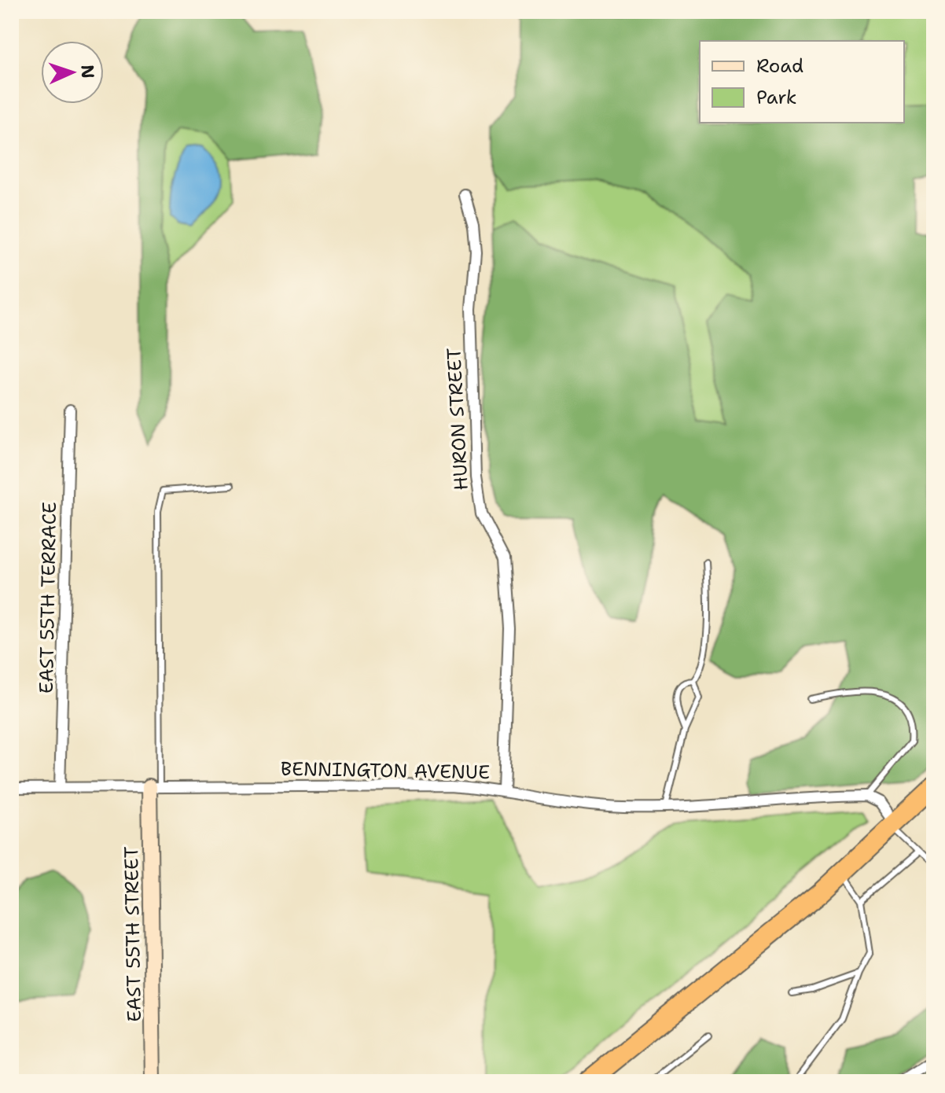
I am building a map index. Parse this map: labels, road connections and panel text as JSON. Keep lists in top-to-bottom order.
{
  "streets": {
    "street": [
      "HURON STREET",
      "EAST 55TH TERRACE",
      "BENNINGTON AVENUE",
      "EAST 55TH STREET"
    ]
  },
  "crossings": [
    ["HURON STREET", "BENNINGTON AVENUE"],
    ["EAST 55TH TERRACE", "BENNINGTON AVENUE"],
    ["BENNINGTON AVENUE", "EAST 55TH STREET"]
  ],
  "legend": ["Road", "Park"],
  "north": "right"
}
